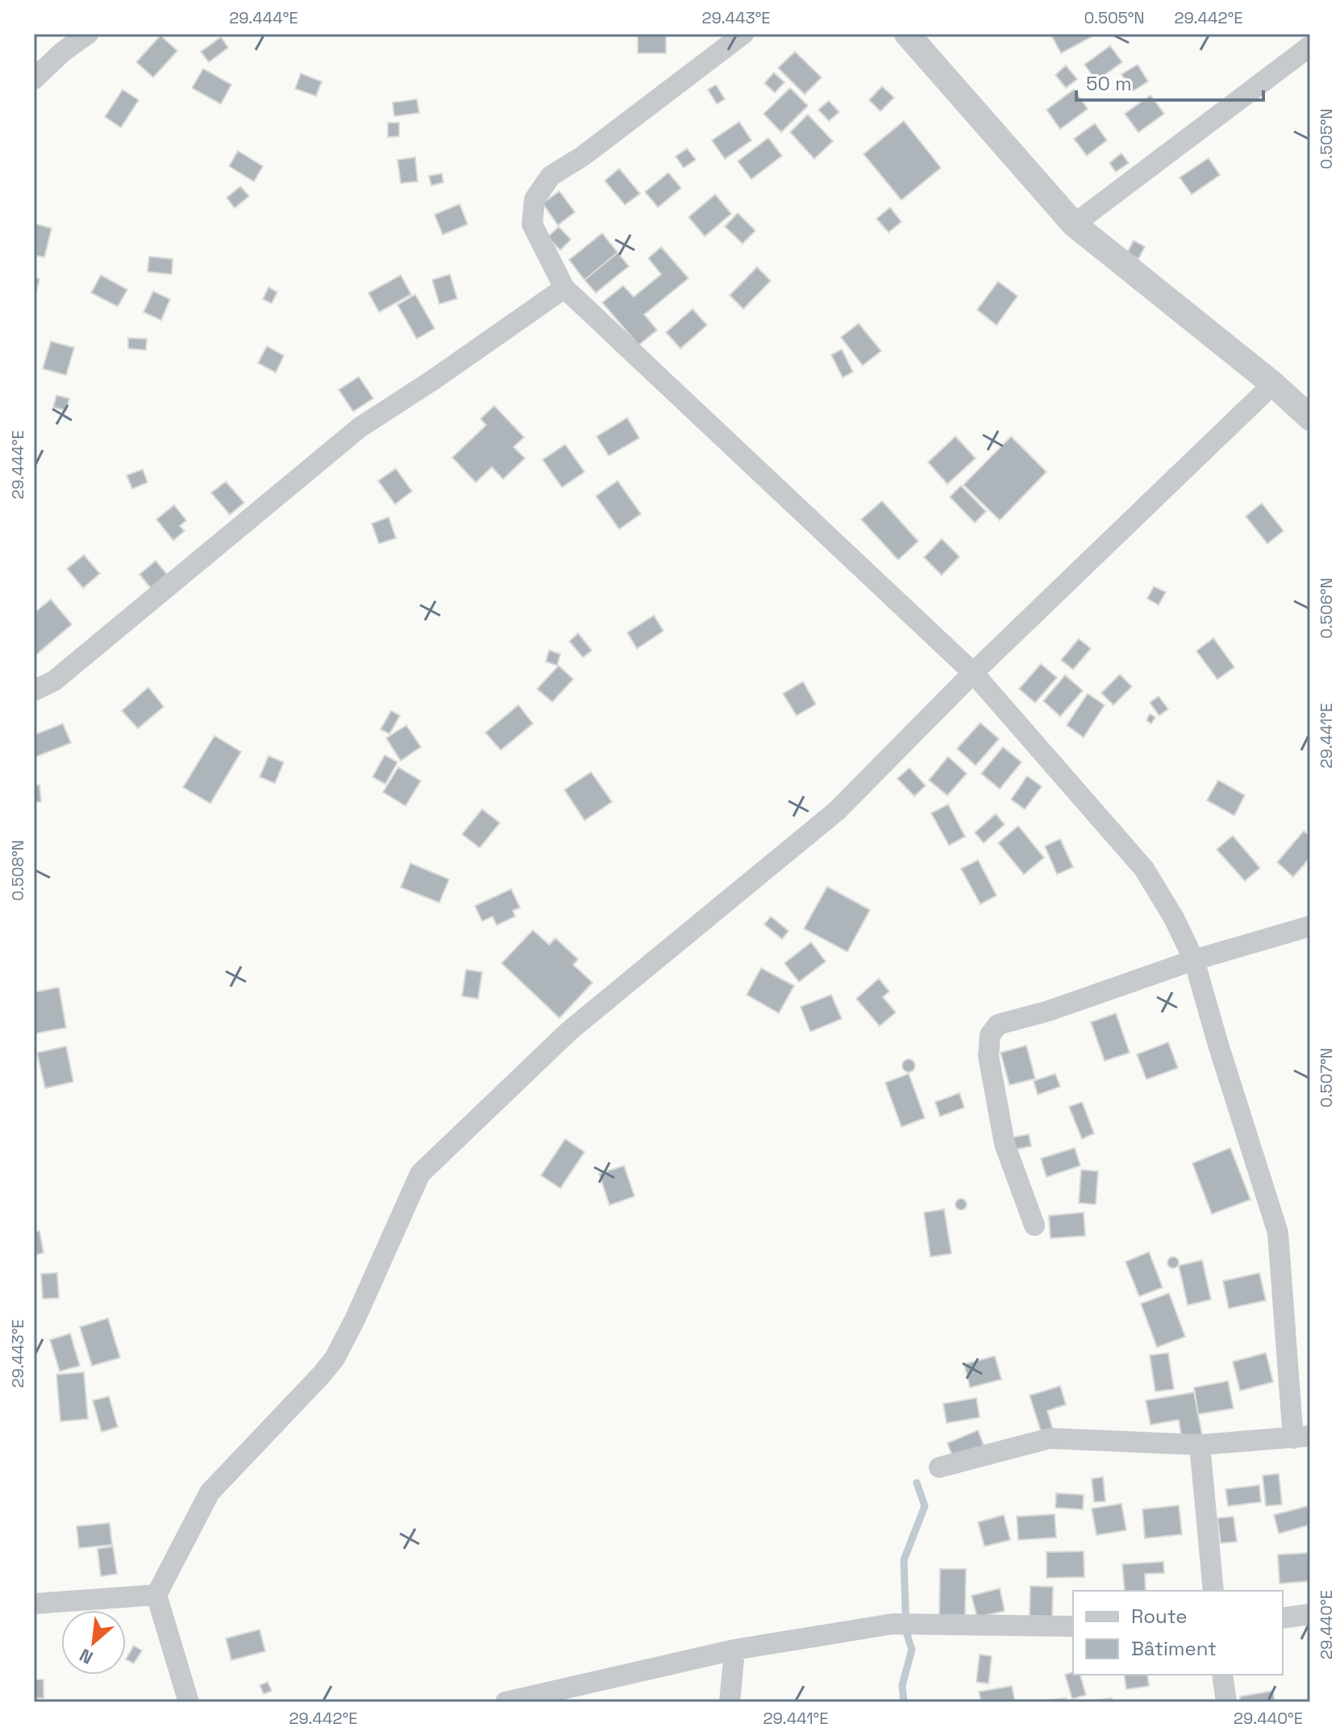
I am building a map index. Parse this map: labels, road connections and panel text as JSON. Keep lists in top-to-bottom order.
{
  "legend": ["Route", "Bâtiment"],
  "scale_bar": "50 m",
  "north": "bottom left",
  "coordinates": [
    "29.444°E",
    "29.443°E",
    "0.505°N",
    "29.442°E",
    "0.506°N",
    "29.441°E",
    "0.508°N",
    "0.507°N",
    "29.440°E"
  ]
}
